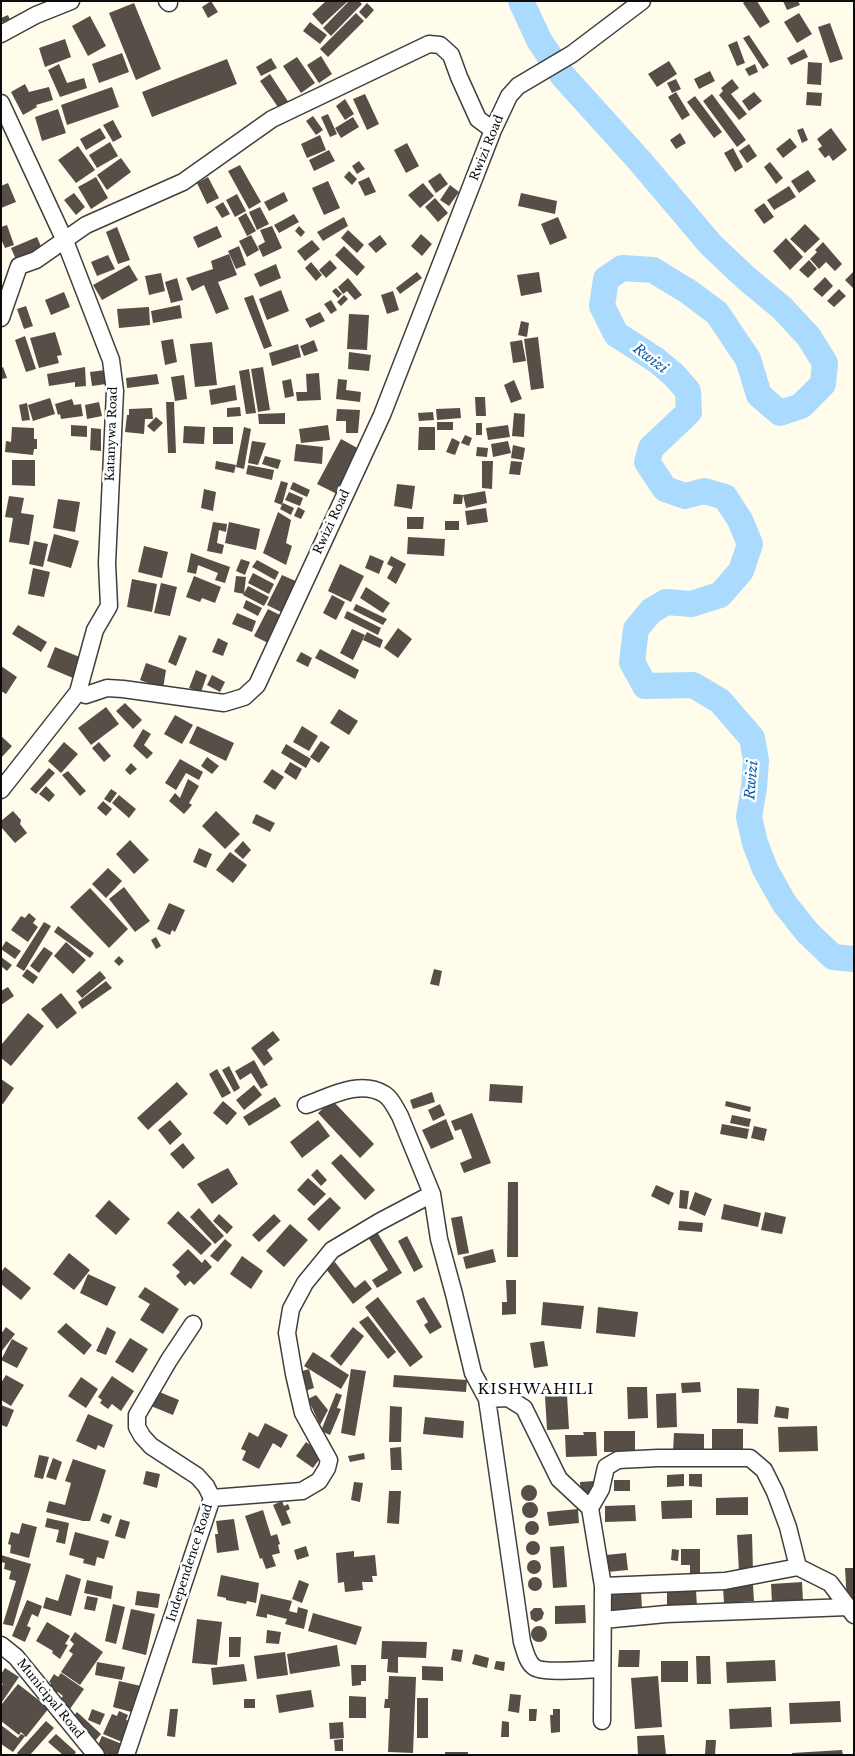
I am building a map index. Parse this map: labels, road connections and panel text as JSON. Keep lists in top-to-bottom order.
{
  "streets": {
    "street": [
      "Rwizi Road",
      "Katanywa Road",
      "Independence Road",
      "Municipal Road"
    ]
  },
  "crossings": [
    ["Rwizi Road", "Katanywa Road"]
  ],
  "districts": ["KISHWAHILI"],
  "water": ["Rwizi"]
}
